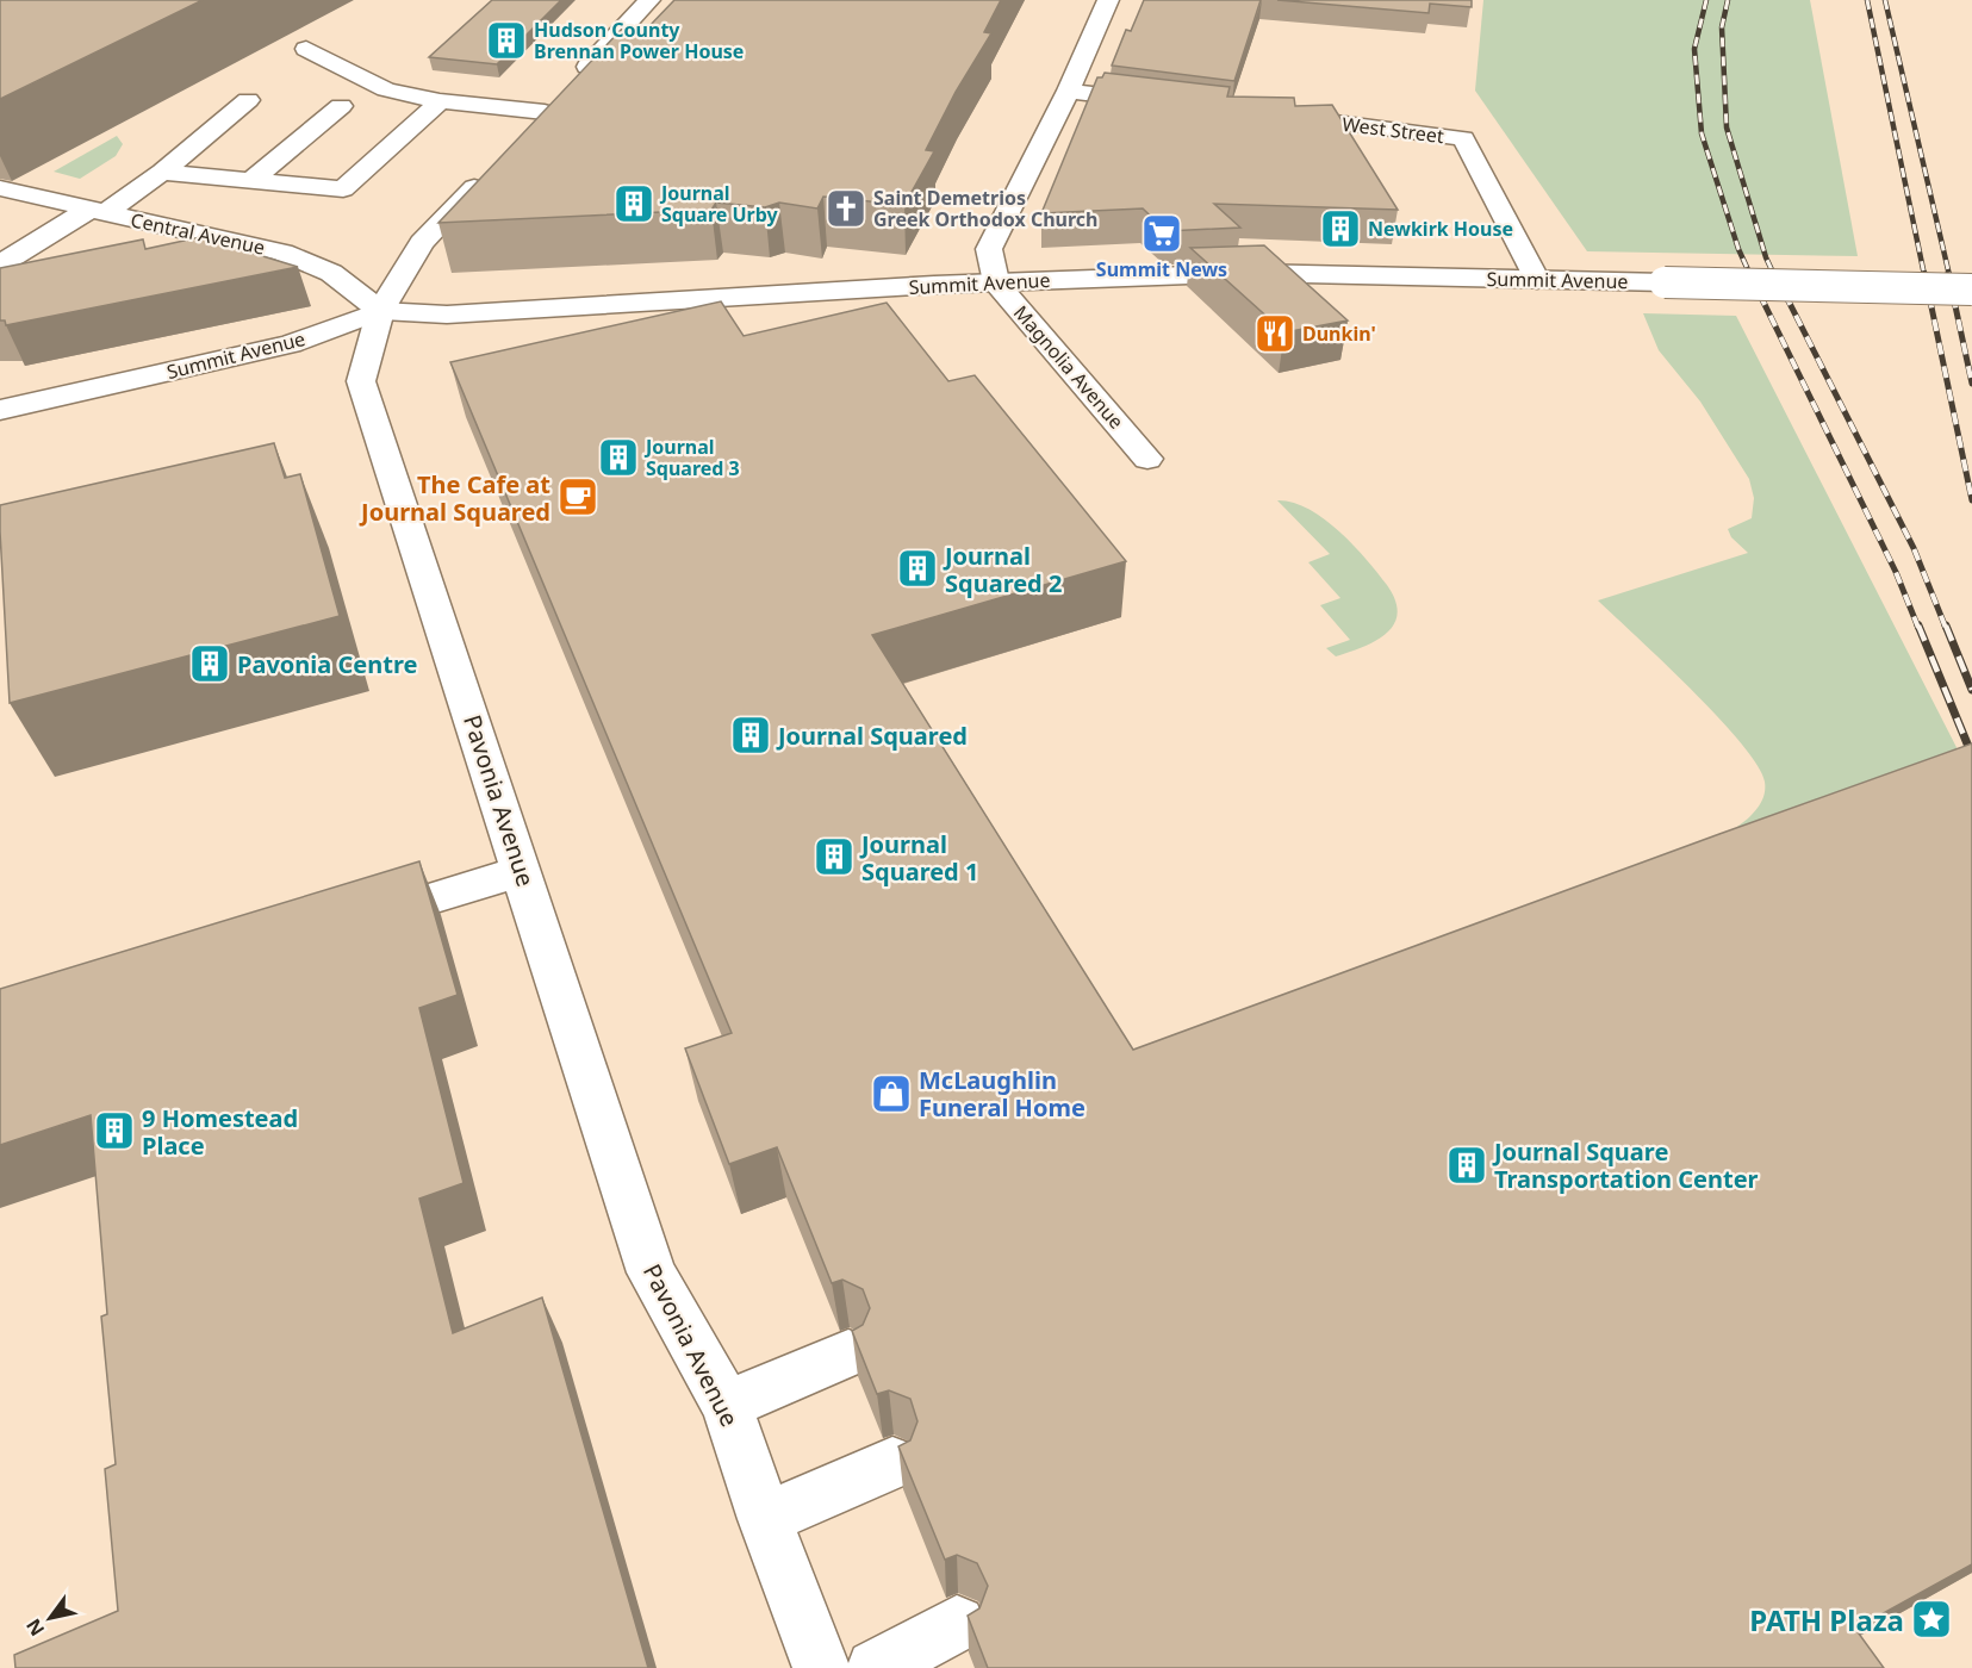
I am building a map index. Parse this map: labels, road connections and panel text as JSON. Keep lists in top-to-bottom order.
{
  "streets": {
    "street": [
      "West Street",
      "Central Avenue",
      "Summit Avenue",
      "Magnolia Avenue",
      "Pavonia Avenue"
    ]
  },
  "crossings": [
    ["West Street", "Summit Avenue"],
    ["Central Avenue", "Summit Avenue"],
    ["Central Avenue", "Pavonia Avenue"],
    ["Summit Avenue", "Magnolia Avenue"],
    ["Summit Avenue", "Pavonia Avenue"]
  ],
  "places": {
    "building": [
      "Hudson County Brennan Power House",
      "Journal Square Urby",
      "Newkirk House",
      "Journal Squared 3",
      "Journal Squared 2",
      "Pavonia Centre",
      "Journal Squared",
      "Journal Squared 1",
      "9 Homestead Place",
      "Journal Square Transportation Center"
    ],
    "church": ["Saint Demetrios Greek Orthodox Church"],
    "supermarket": ["Summit News"],
    "restaurant": ["Dunkin'"],
    "cafe": ["The Cafe at Journal Squared"],
    "shop": ["McLaughlin Funeral Home"],
    "place": ["PATH Plaza"]
  },
  "north": "bottom left"
}
